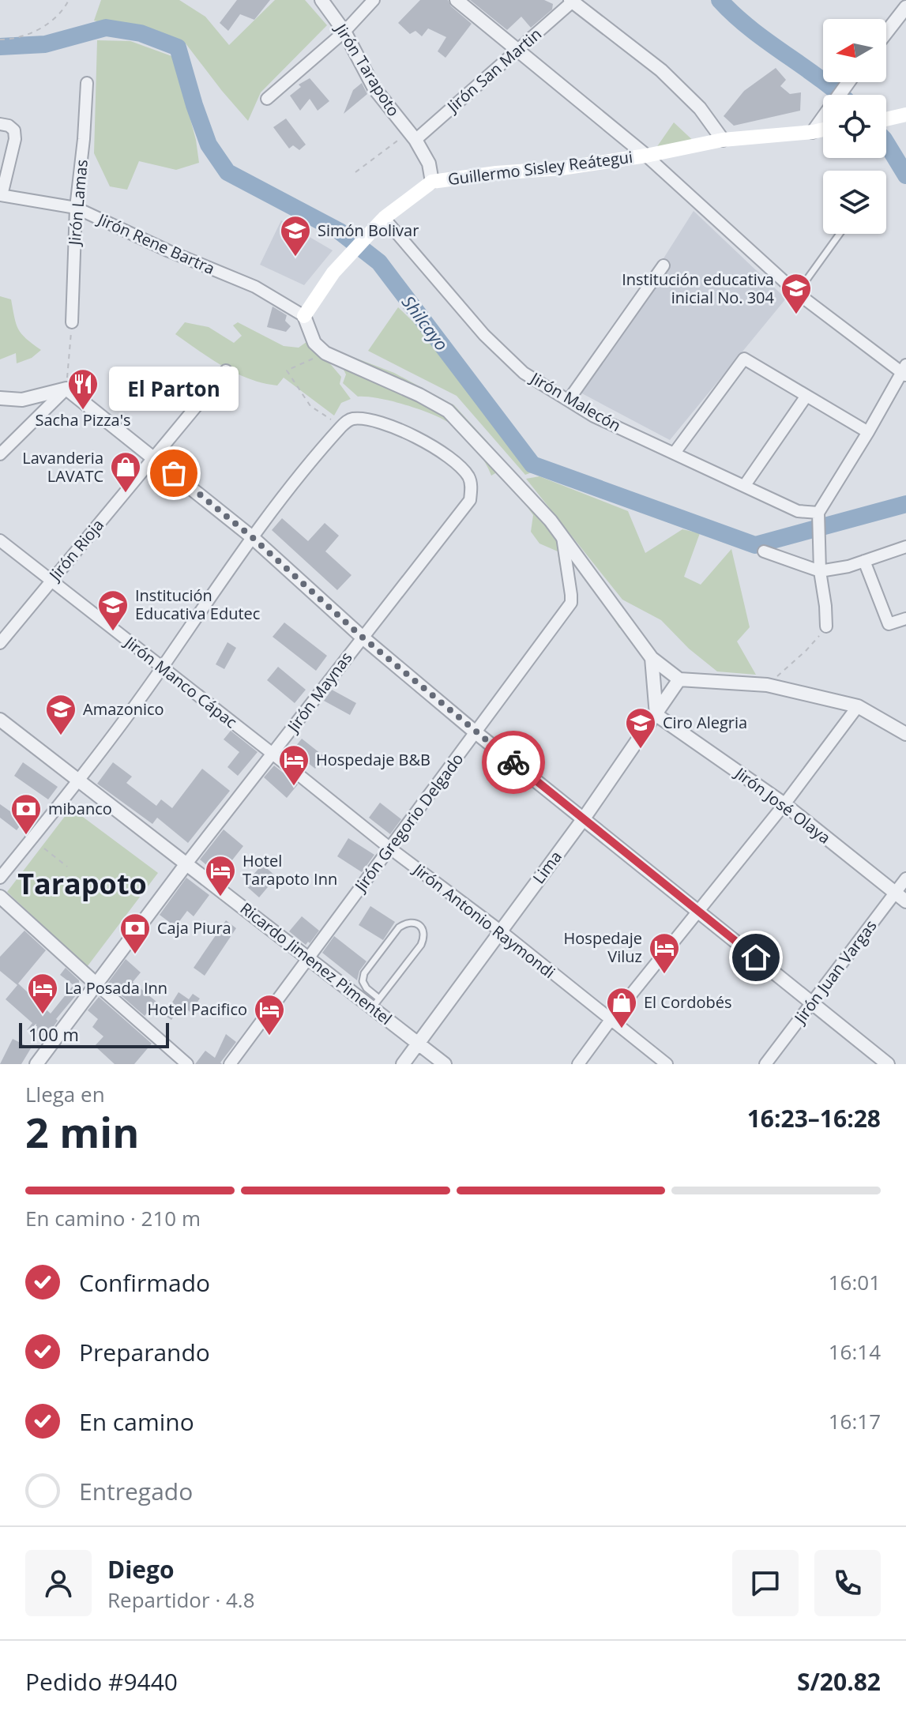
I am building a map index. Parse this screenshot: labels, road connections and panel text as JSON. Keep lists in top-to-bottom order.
{
  "streets": {
    "main road": ["Guillermo Sisley Reátegui"],
    "street": [
      "Jirón Tarapoto",
      "Jirón San Martin",
      "Jirón Lamas",
      "Jirón Rene Bartra",
      "Jirón Malecón",
      "Jirón Rioja",
      "Jirón Manco Cápac",
      "Jirón Maynas",
      "Jirón José Olaya",
      "Jirón Gregorio Delgado",
      "Lima",
      "Jirón Antonio Raymondi",
      "Ricardo Jimenez Pimentel",
      "Jirón Juan Vargas"
    ]
  },
  "crossings": [
    ["Jirón Tarapoto", "Jirón San Martin"],
    ["Jirón Tarapoto", "Guillermo Sisley Reátegui"],
    ["Guillermo Sisley Reátegui", "Jirón Rene Bartra"],
    ["Guillermo Sisley Reátegui", "Jirón Malecón"],
    ["Jirón Lamas", "Jirón Rene Bartra"],
    ["Jirón Rioja", "Jirón Manco Cápac"],
    ["Jirón Manco Cápac", "Jirón Maynas"],
    ["Jirón Manco Cápac", "Jirón Antonio Raymondi"],
    ["Jirón Maynas", "Jirón Antonio Raymondi"],
    ["Jirón Maynas", "Ricardo Jimenez Pimentel"],
    ["Jirón José Olaya", "Lima"],
    ["Jirón José Olaya", "Jirón Juan Vargas"],
    ["Jirón Gregorio Delgado", "Jirón Antonio Raymondi"],
    ["Jirón Gregorio Delgado", "Ricardo Jimenez Pimentel"],
    ["Lima", "Jirón Antonio Raymondi"],
    ["Lima", "Ricardo Jimenez Pimentel"]
  ],
  "districts": ["Tarapoto"],
  "water": ["Shilcayo"],
  "places": {
    "school or university": [
      "Simón Bolivar",
      "Institución educativa inicial No. 304",
      "Institución Educativa Edutec",
      "Amazonico",
      "Ciro Alegria"
    ],
    "restaurant": ["Sacha Pizza's"],
    "other": ["El Parton"],
    "shop": ["Lavanderia LAVATC", "El Cordobés"],
    "hotel": [
      "Hospedaje B&B",
      "Hotel Tarapoto Inn",
      "Hospedaje Viluz",
      "La Posada Inn",
      "Hotel Pacifico"
    ],
    "bank": ["mibanco", "Caja Piura"]
  },
  "scale_bar": "100 m",
  "north": "left",
  "page": {
    "bubble": "El Parton",
    "scale": "100 m",
    "heading": ["2 min", "Llega en", "16:23–16:28"],
    "panel": [
      "Diego",
      "Repartidor · 4.8",
      "Pedido #9440",
      "S/20.82"
    ],
    "bar": "En camino · 210 m",
    "list": [
      ["Confirmado", "16:01"],
      ["Preparando", "16:14"],
      ["En camino", "16:17"],
      "Entregado"
    ]
  }
}
